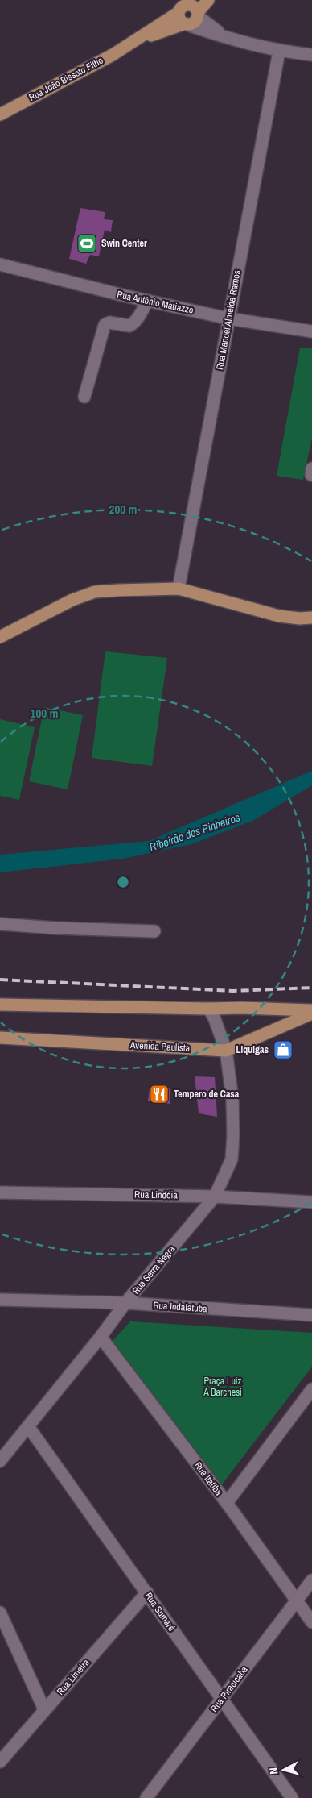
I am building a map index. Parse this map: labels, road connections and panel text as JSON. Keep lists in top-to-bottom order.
{
  "streets": {
    "main road": ["Rua João Bissoto Filho", "Avenida Paulista"],
    "street": [
      "Rua Antônio Matiazzo",
      "Rua Manoel Almeida Ramos",
      "Rua Lindóia",
      "Rua Serra Negra",
      "Rua Indaiatuba",
      "Rua Itatiba",
      "Rua Sumaré",
      "Rua Limeira",
      "Rua Piracicaba"
    ]
  },
  "crossings": [
    ["Rua Antônio Matiazzo", "Rua Manoel Almeida Ramos"],
    ["Avenida Paulista", "Rua Serra Negra"],
    ["Rua Lindóia", "Rua Serra Negra"],
    ["Rua Serra Negra", "Rua Indaiatuba"],
    ["Rua Serra Negra", "Rua Itatiba"],
    ["Rua Serra Negra", "Rua Sumaré"],
    ["Rua Itatiba", "Rua Piracicaba"],
    ["Rua Sumaré", "Rua Limeira"],
    ["Rua Sumaré", "Rua Piracicaba"]
  ],
  "water": ["Ribeirão dos Pinheiros"],
  "parks": ["Praça Luiz A Barchesi"],
  "places": {
    "sports": ["Swin Center"],
    "shop": ["Liquigas"],
    "restaurant": ["Tempero de Casa"]
  },
  "north": "left",
  "rings": ["200 m", "100 m"]
}
